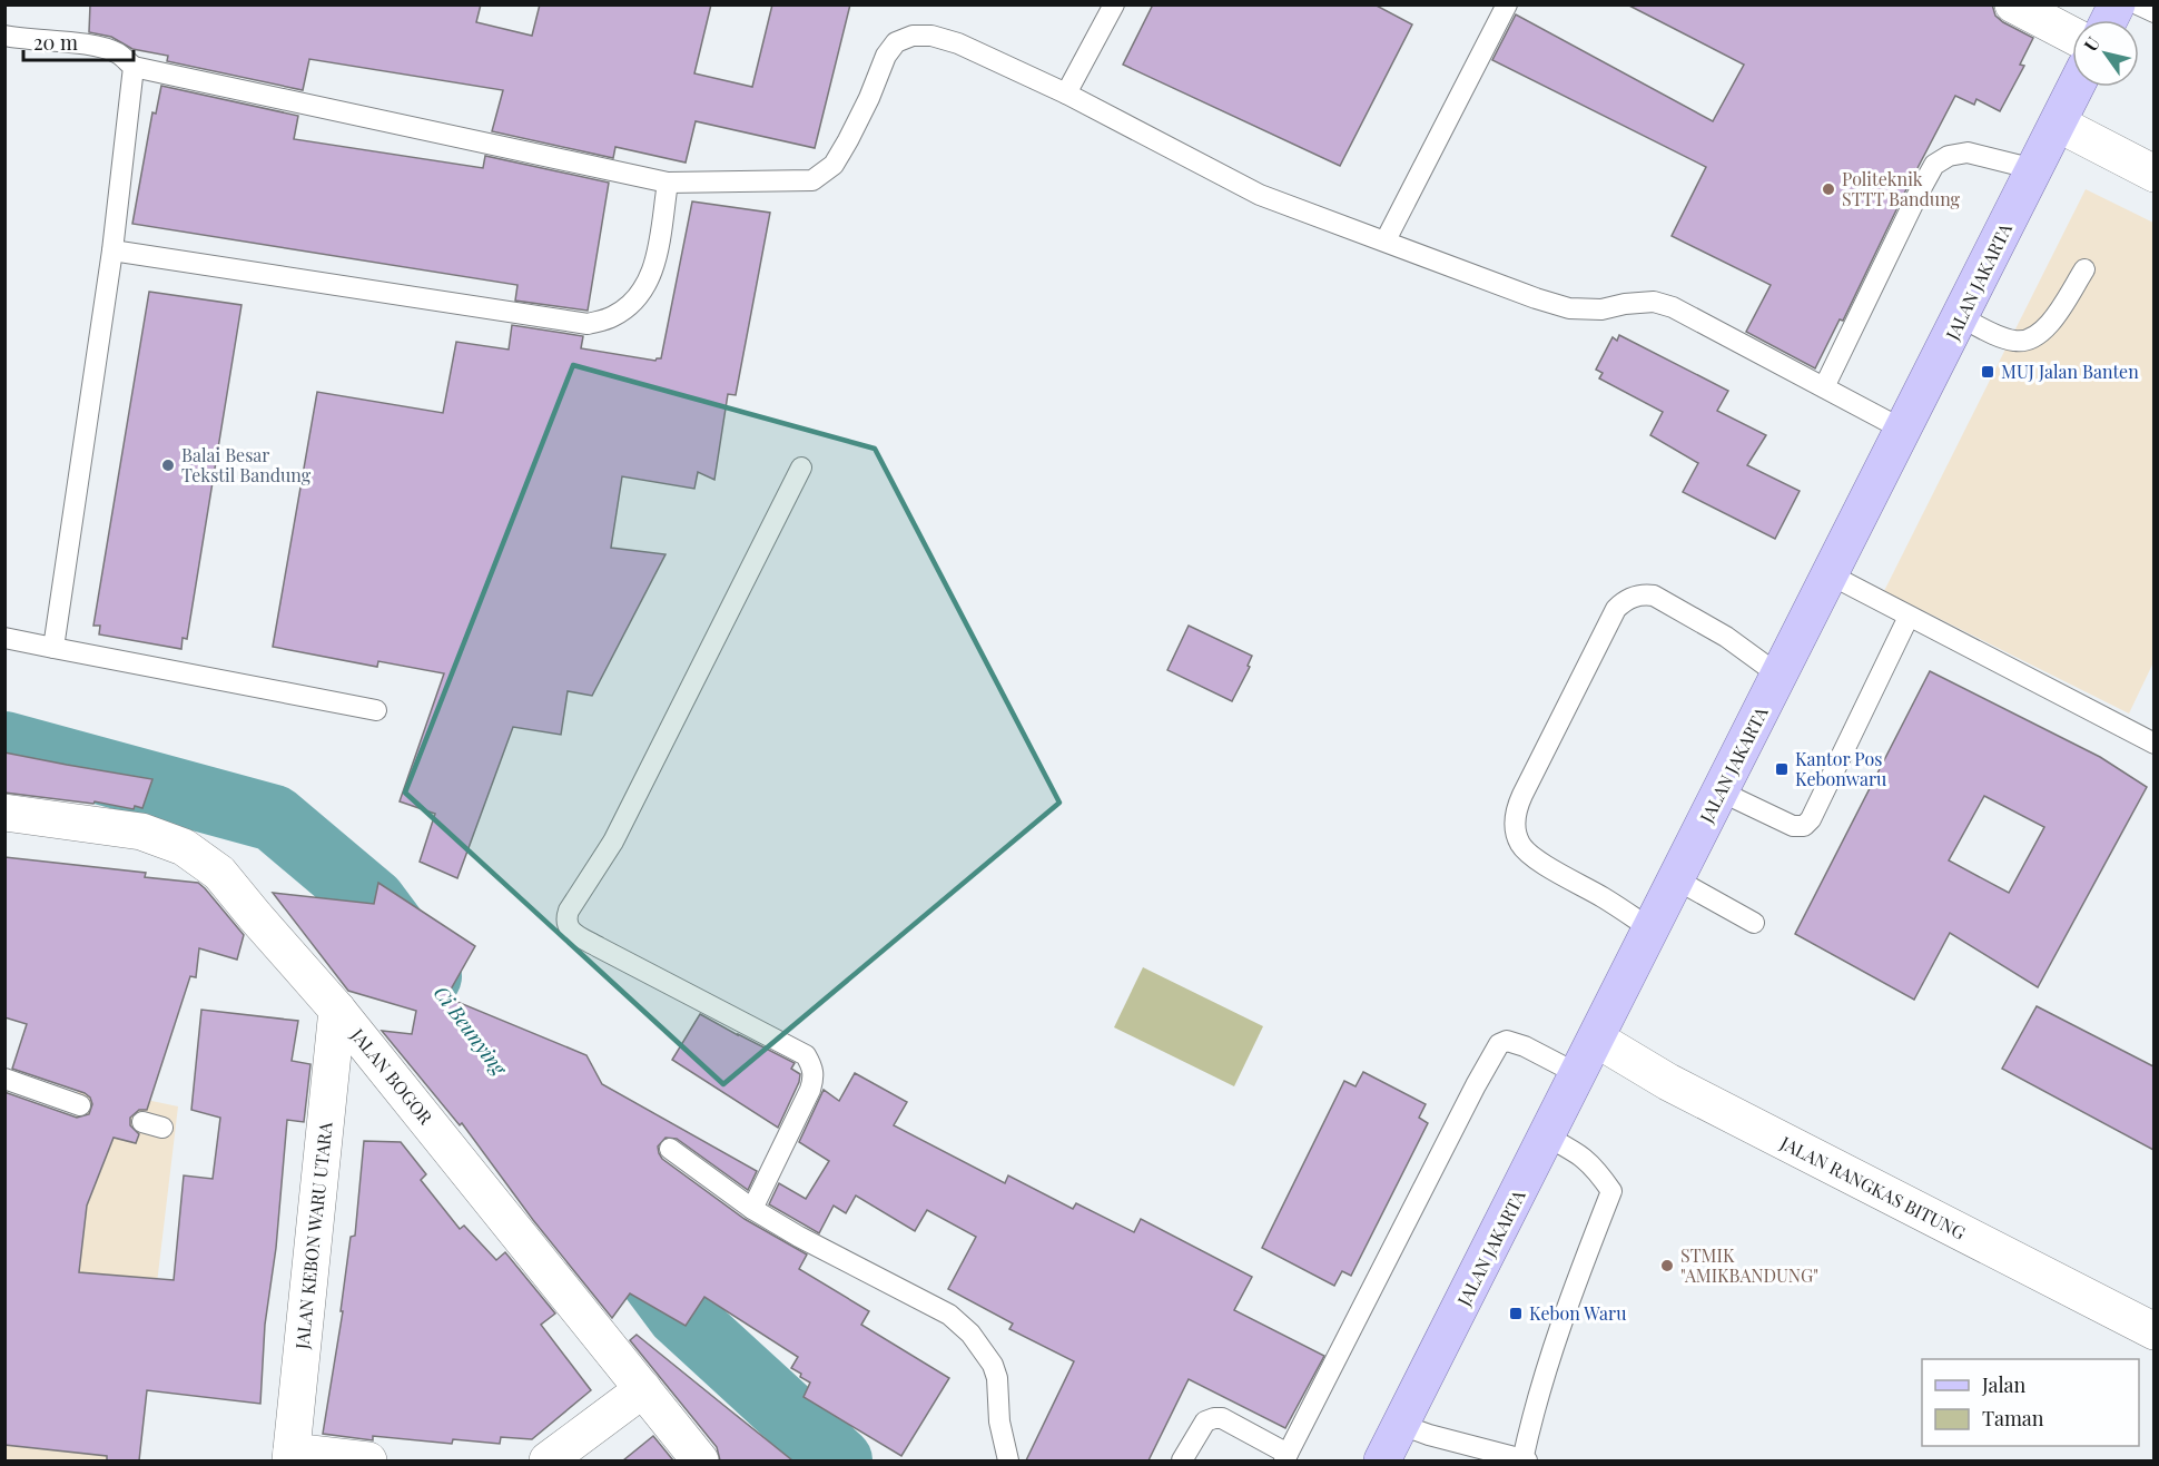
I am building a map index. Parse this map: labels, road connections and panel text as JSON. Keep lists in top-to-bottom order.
{
  "streets": {
    "main road": ["JALAN JAKARTA"],
    "street": ["JALAN BOGOR", "JALAN RANGKAS BITUNG", "JALAN KEBON WARU UTARA"]
  },
  "crossings": [
    ["JALAN JAKARTA", "JALAN RANGKAS BITUNG"],
    ["JALAN BOGOR", "JALAN KEBON WARU UTARA"]
  ],
  "water": ["Ci Beunying"],
  "places": {
    "other": ["Politeknik STTT Bandung", "Balai Besar Tekstil Bandung", "STMIK \"AMIKBANDUNG\""],
    "transit": ["MUJ Jalan Banten", "Kantor Pos Kebonwaru", "Kebon Waru"]
  },
  "legend": ["Jalan", "Taman"],
  "scale_bar": "20 m",
  "north": "top left"
}
